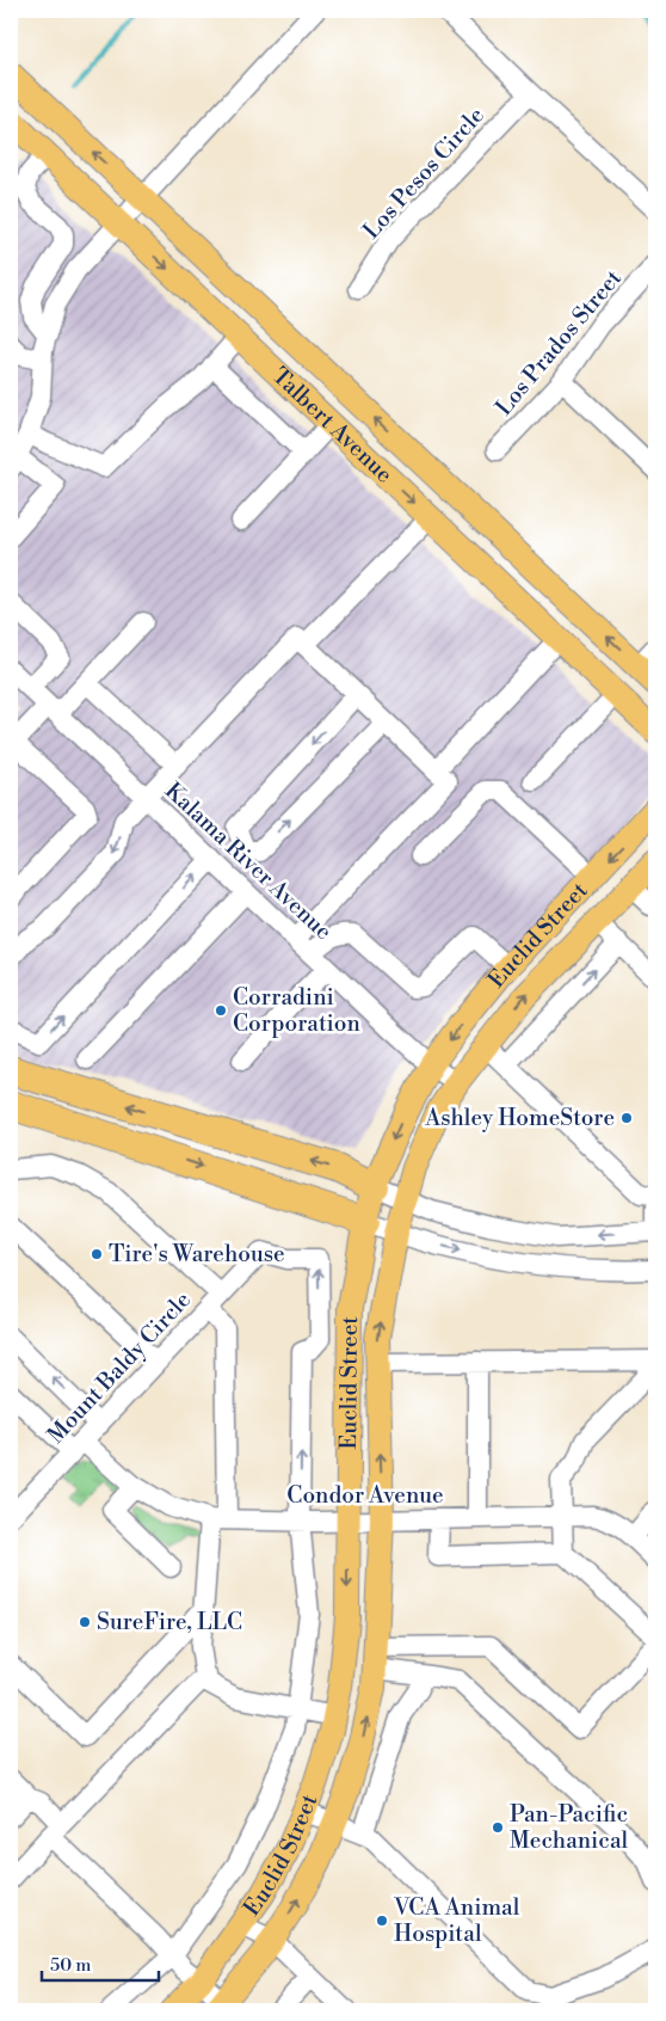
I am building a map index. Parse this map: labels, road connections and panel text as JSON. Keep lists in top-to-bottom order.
{
  "streets": {
    "main road": ["Talbert Avenue", "Euclid Street"],
    "street": [
      "Los Pesos Circle",
      "Los Prados Street",
      "Kalama River Avenue",
      "Mount Baldy Circle",
      "Condor Avenue"
    ]
  },
  "crossings": [
    ["Kalama River Avenue", "Euclid Street"],
    ["Euclid Street", "Condor Avenue"],
    ["Mount Baldy Circle", "Condor Avenue"]
  ],
  "places": [
    "Corradini Corporation",
    "Ashley HomeStore",
    "Tire's Warehouse",
    "SureFire, LLC",
    "Pan-Pacific Mechanical",
    "VCA Animal Hospital"
  ],
  "scale_bar": "50 m"
}
